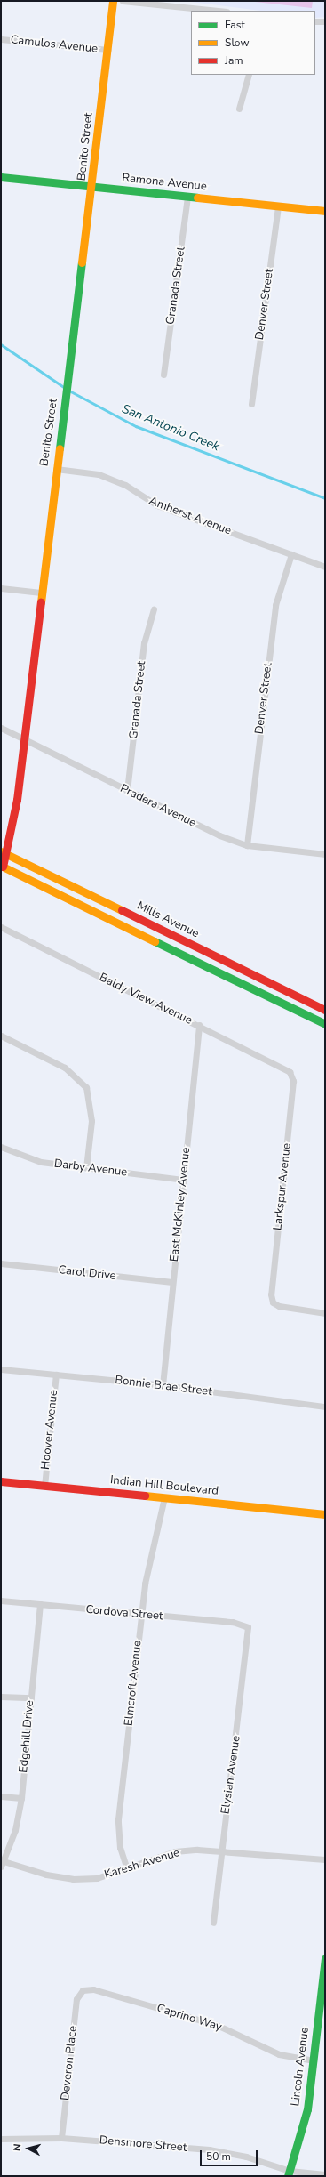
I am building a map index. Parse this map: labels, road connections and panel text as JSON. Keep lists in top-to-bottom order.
{
  "streets": {
    "street": [
      "Camulos Avenue",
      "Benito Street",
      "Ramona Avenue",
      "Granada Street",
      "Denver Street",
      "Amherst Avenue",
      "Pradera Avenue",
      "Mills Avenue",
      "Baldy View Avenue",
      "Darby Avenue",
      "Larkspur Avenue",
      "East McKinley Avenue",
      "Carol Drive",
      "Bonnie Brae Street",
      "Hoover Avenue",
      "Indian Hill Boulevard",
      "Cordova Street",
      "Elmcroft Avenue",
      "Edgehill Drive",
      "Elysian Avenue",
      "Karesh Avenue",
      "Caprino Way",
      "Deveron Place",
      "Lincoln Avenue",
      "Densmore Street"
    ]
  },
  "crossings": [
    ["Camulos Avenue", "Benito Street"],
    ["Benito Street", "Ramona Avenue"],
    ["Benito Street", "Amherst Avenue"],
    ["Benito Street", "Pradera Avenue"],
    ["Benito Street", "Mills Avenue"],
    ["Ramona Avenue", "Granada Street"],
    ["Ramona Avenue", "Denver Street"],
    ["Granada Street", "Pradera Avenue"],
    ["Denver Street", "Amherst Avenue"],
    ["Denver Street", "Pradera Avenue"],
    ["Baldy View Avenue", "Larkspur Avenue"],
    ["Baldy View Avenue", "East McKinley Avenue"],
    ["Darby Avenue", "East McKinley Avenue"],
    ["East McKinley Avenue", "Carol Drive"],
    ["East McKinley Avenue", "Bonnie Brae Street"],
    ["Bonnie Brae Street", "Hoover Avenue"],
    ["Hoover Avenue", "Indian Hill Boulevard"],
    ["Indian Hill Boulevard", "Elmcroft Avenue"],
    ["Cordova Street", "Elmcroft Avenue"],
    ["Cordova Street", "Edgehill Drive"],
    ["Cordova Street", "Elysian Avenue"],
    ["Elmcroft Avenue", "Karesh Avenue"],
    ["Edgehill Drive", "Karesh Avenue"],
    ["Elysian Avenue", "Karesh Avenue"],
    ["Caprino Way", "Deveron Place"],
    ["Caprino Way", "Lincoln Avenue"],
    ["Deveron Place", "Densmore Street"],
    ["Lincoln Avenue", "Densmore Street"]
  ],
  "water": ["San Antonio Creek"],
  "legend": ["Fast", "Slow", "Jam"],
  "scale_bar": "50 m",
  "north": "left"
}
